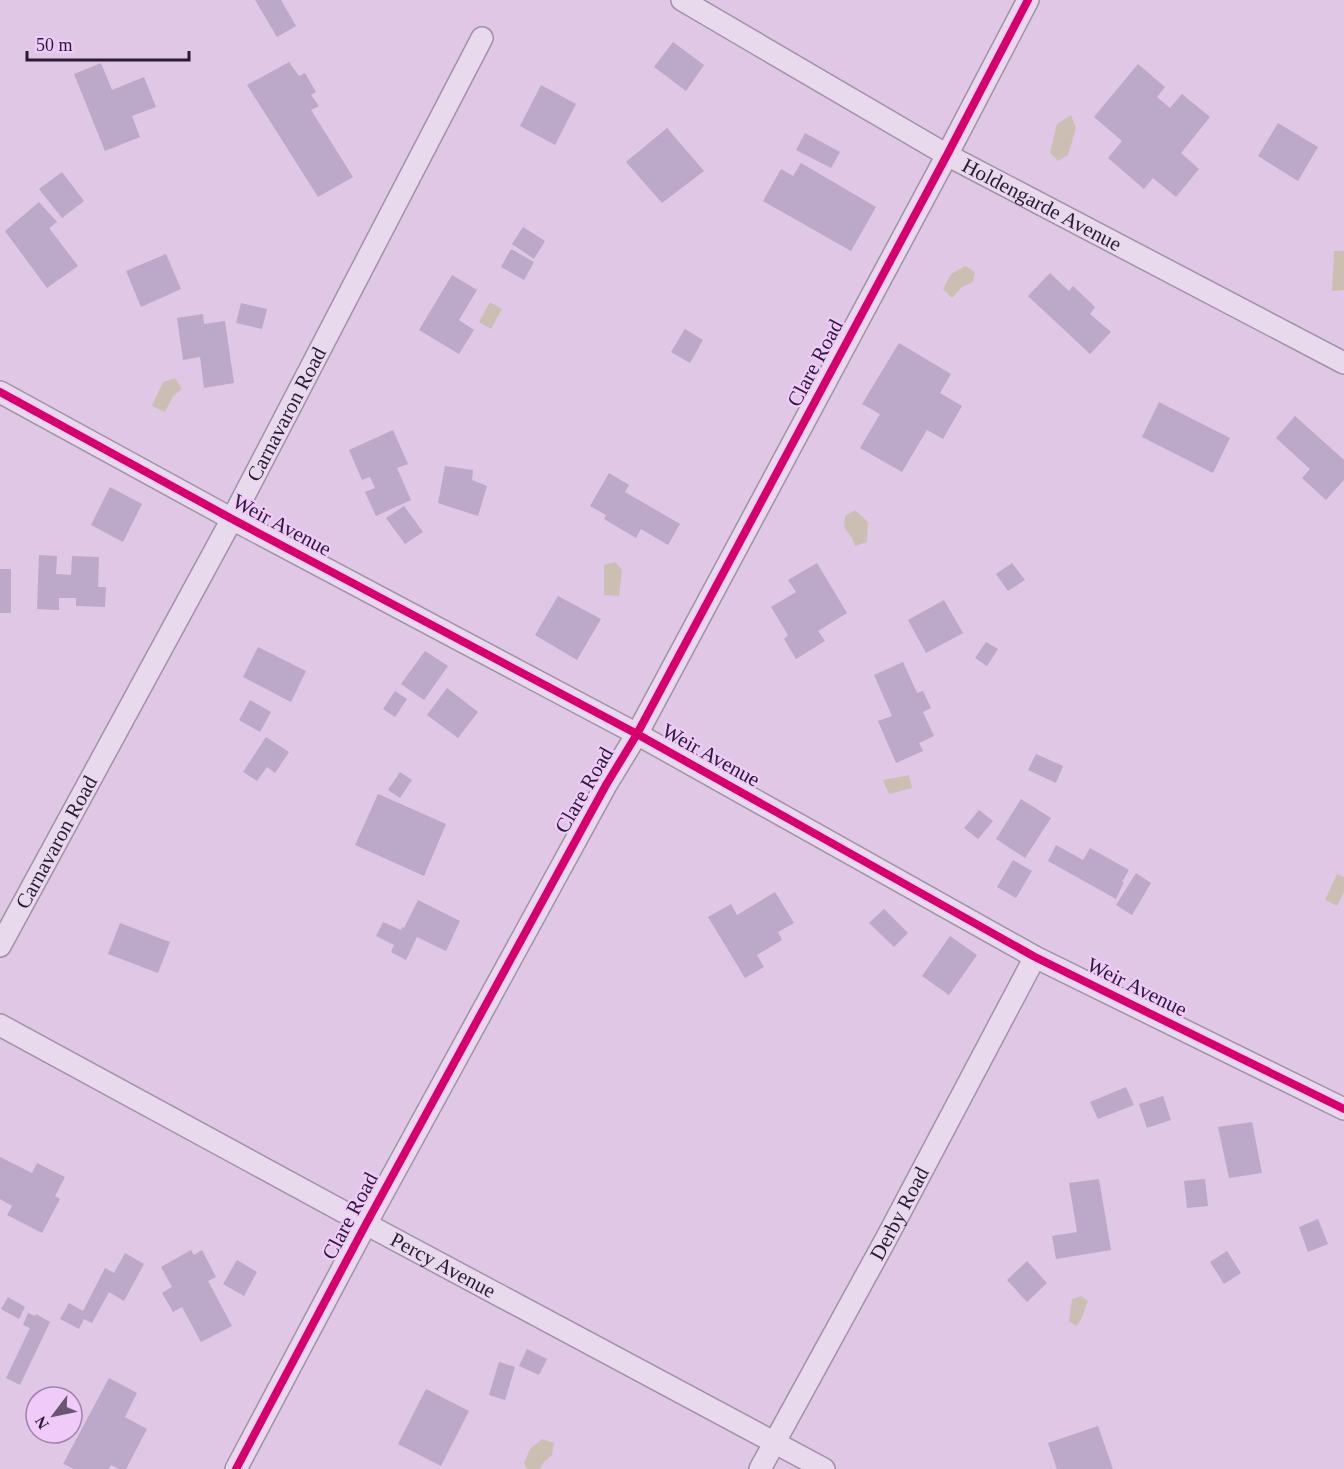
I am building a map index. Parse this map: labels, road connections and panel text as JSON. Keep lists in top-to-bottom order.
{
  "streets": {
    "street": [
      "Holdengarde Avenue",
      "Clare Road",
      "Carnavaron Road",
      "Weir Avenue",
      "Derby Road",
      "Percy Avenue"
    ]
  },
  "crossings": [
    ["Holdengarde Avenue", "Clare Road"],
    ["Clare Road", "Weir Avenue"],
    ["Clare Road", "Percy Avenue"],
    ["Carnavaron Road", "Weir Avenue"],
    ["Weir Avenue", "Derby Road"],
    ["Derby Road", "Percy Avenue"]
  ],
  "scale_bar": "50 m",
  "north": "bottom left"
}
